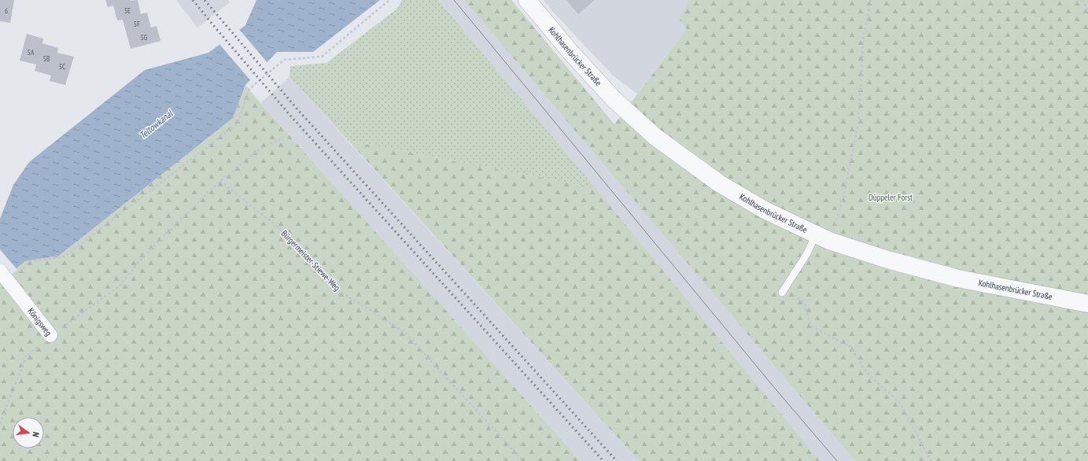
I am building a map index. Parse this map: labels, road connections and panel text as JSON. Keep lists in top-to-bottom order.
{
  "streets": {
    "street": ["Kohlhasenbrücker Straße", "Königsweg"],
    "path": ["Bürgermeister-Stiewe-Weg"]
  },
  "water": ["Teltowkanal"],
  "parks": ["Düppeler Forst"],
  "house_numbers": [
    "6",
    "5E",
    "5F",
    "5G",
    "5A",
    "5B",
    "5C"
  ],
  "north": "right"
}
